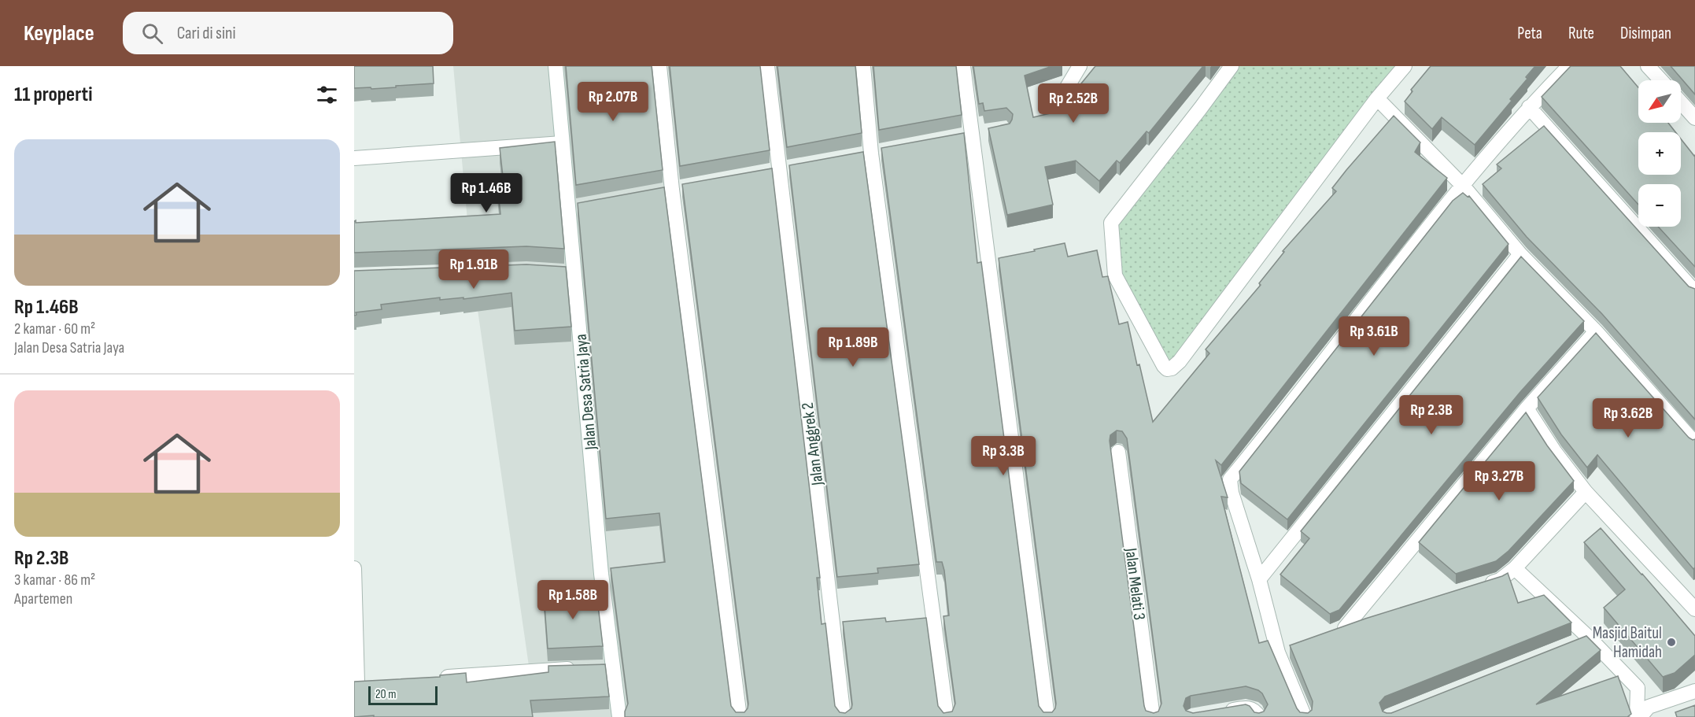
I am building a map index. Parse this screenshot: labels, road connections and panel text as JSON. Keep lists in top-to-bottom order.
{
  "streets": {
    "street": ["Jalan Desa Satria Jaya", "Jalan Anggrek 2", "Jalan Melati 3"]
  },
  "places": ["Masjid Baitul Hamidah"],
  "scale_bar": "20 m",
  "north": "bottom left",
  "page": {
    "header": "Keyplace",
    "search": "Cari di sini",
    "nav": ["Peta", "Rute", "Disimpan"],
    "heading": "11 properti",
    "map_buttons": ["+", "−"],
    "price": [
      "Rp 2.07B",
      "Rp 2.52B",
      "Rp 1.46B",
      "Rp 1.91B",
      "Rp 3.61B",
      "Rp 1.89B",
      "Rp 2.3B",
      "Rp 3.62B",
      "Rp 3.3B",
      "Rp 3.27B",
      "Rp 1.58B"
    ],
    "list": [
      {
        "name": "Rp 1.46B",
        "note": "2 kamar · 60 m² · Jalan Desa Satria Jaya"
      },
      {
        "name": "Rp 2.3B",
        "note": "3 kamar · 86 m² · Apartemen"
      }
    ],
    "scale": "20 m"
  }
}
